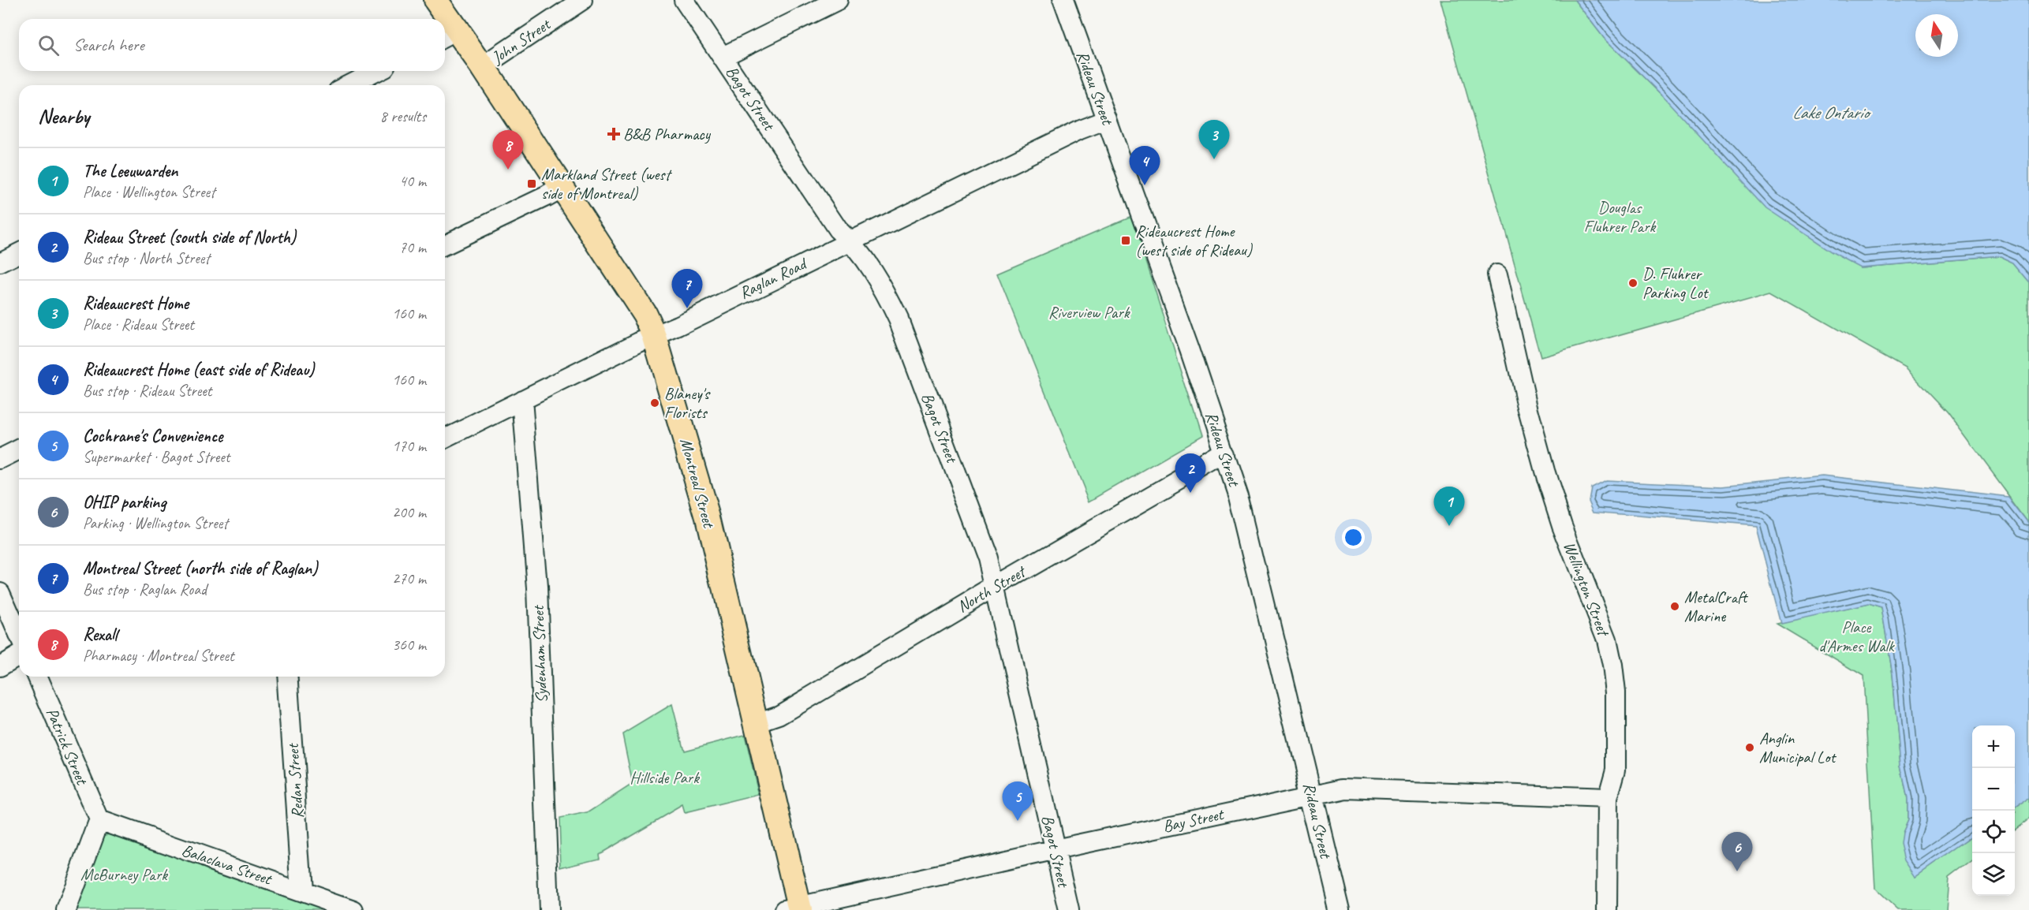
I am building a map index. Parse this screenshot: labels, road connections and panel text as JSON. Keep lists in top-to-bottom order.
{
  "streets": {
    "main road": ["Montreal Street"],
    "street": [
      "John Street",
      "Rideau Street",
      "Bagot Street",
      "Raglan Road",
      "Wellington Street",
      "North Street",
      "Sydenham Street",
      "Patrick Street",
      "Redan Street",
      "Bay Street",
      "Balaclava Street"
    ]
  },
  "crossings": [
    ["John Street", "Montreal Street"],
    ["Rideau Street", "Raglan Road"],
    ["Rideau Street", "North Street"],
    ["Rideau Street", "Bay Street"],
    ["Bagot Street", "Raglan Road"],
    ["Bagot Street", "North Street"],
    ["Bagot Street", "Bay Street"],
    ["Raglan Road", "Montreal Street"],
    ["Raglan Road", "Sydenham Street"],
    ["Montreal Street", "North Street"],
    ["Montreal Street", "Bay Street"],
    ["Wellington Street", "Bay Street"],
    ["Patrick Street", "Balaclava Street"],
    ["Redan Street", "Balaclava Street"]
  ],
  "water": ["Lake Ontario"],
  "parks": [
    "Douglas Fluhrer Park",
    "Riverview Park",
    "Place d'Armes Walk",
    "Hillside Park",
    "McBurney Park"
  ],
  "places": {
    "health": ["B&B Pharmacy"],
    "transit": ["Markland Street (west side of Montreal)", "Rideaucrest Home (west side of Rideau)"],
    "other": [
      "D. Fluhrer Parking Lot",
      "Blaney's Florists",
      "MetalCraft Marine",
      "Anglin Municipal Lot"
    ]
  },
  "north": "top",
  "page": {
    "search": "Search here",
    "heading": ["Nearby", "8 results"],
    "pins": [
      "3",
      "8",
      "4",
      "7",
      "2",
      "1",
      "5",
      "6"
    ],
    "list": [
      {
        "mark": "1",
        "name": "The Leeuwarden",
        "note": "Place · Wellington Street",
        "value": "40 m"
      },
      {
        "mark": "2",
        "name": "Rideau Street (south side of North)",
        "note": "Bus stop · North Street",
        "value": "70 m"
      },
      {
        "mark": "3",
        "name": "Rideaucrest Home",
        "note": "Place · Rideau Street",
        "value": "160 m"
      },
      {
        "mark": "4",
        "name": "Rideaucrest Home (east side of Rideau)",
        "note": "Bus stop · Rideau Street",
        "value": "160 m"
      },
      {
        "mark": "5",
        "name": "Cochrane's Convenience",
        "note": "Supermarket · Bagot Street",
        "value": "170 m"
      },
      {
        "mark": "6",
        "name": "OHIP parking",
        "note": "Parking · Wellington Street",
        "value": "200 m"
      },
      {
        "mark": "7",
        "name": "Montreal Street (north side of Raglan)",
        "note": "Bus stop · Raglan Road",
        "value": "270 m"
      },
      {
        "mark": "8",
        "name": "Rexall",
        "note": "Pharmacy · Montreal Street",
        "value": "360 m"
      }
    ],
    "map_buttons": ["+", "−"]
  }
}
